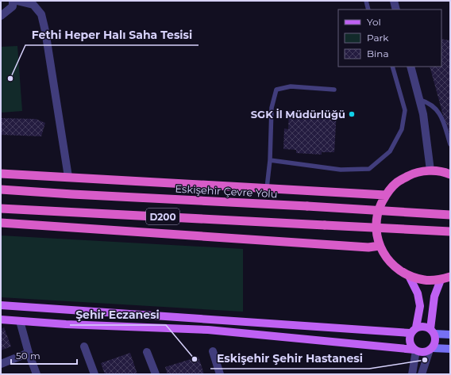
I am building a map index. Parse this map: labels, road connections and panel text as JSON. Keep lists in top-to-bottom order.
{
  "streets": {
    "highway": ["Eskişehir Çevre Yolu", "D200"]
  },
  "places": [
    "Fethi Heper Halı Saha Tesisi",
    "SGK İl Müdürlüğü",
    "Şehir Eczanesi",
    "Eskişehir Şehir Hastanesi"
  ],
  "legend": ["Yol", "Park", "Bina"],
  "scale_bar": "50 m"
}
